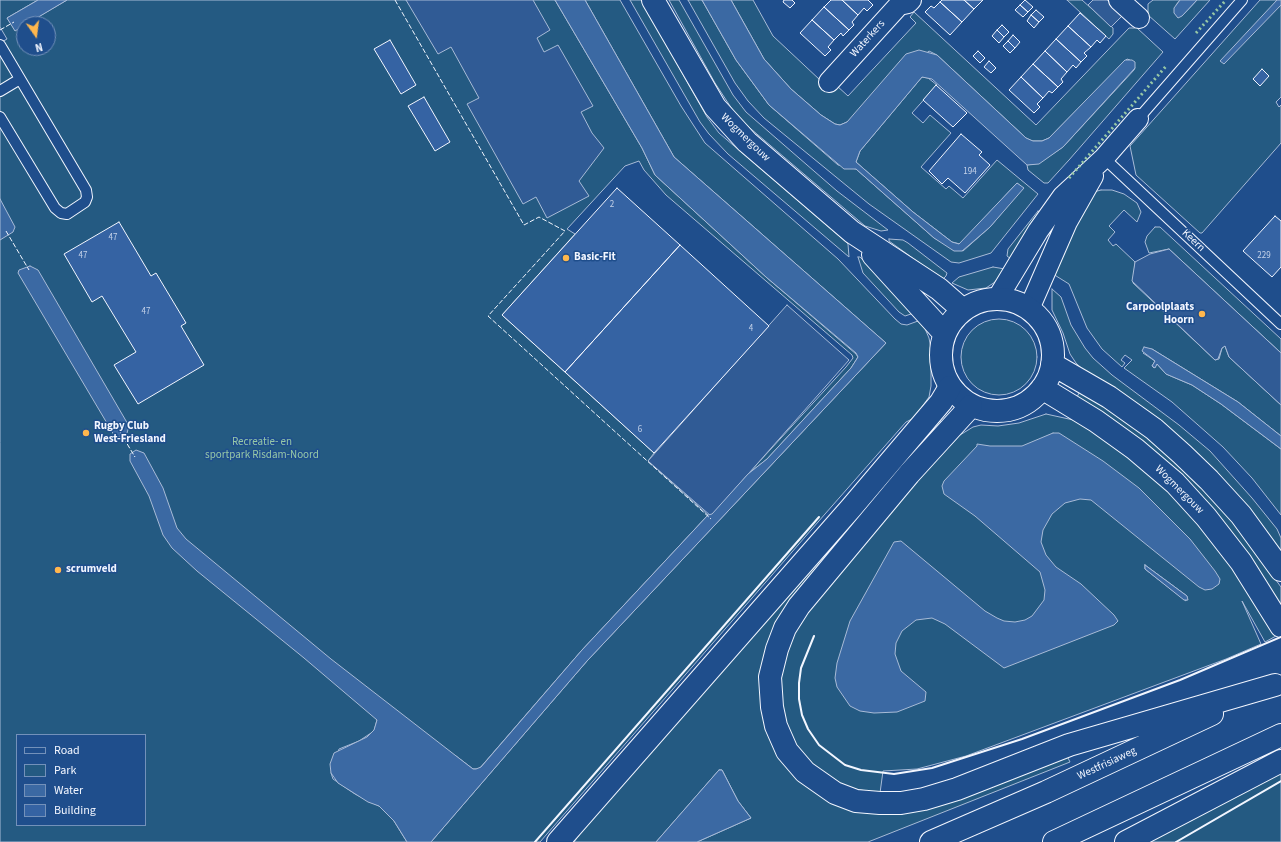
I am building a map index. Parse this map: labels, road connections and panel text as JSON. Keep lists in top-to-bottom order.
{
  "streets": {
    "main road": ["Wogmergouw", "Westfrisiaweg"],
    "street": ["Waterkers"],
    "lane": ["Keern"]
  },
  "parks": ["Recreatie- en sportpark Risdam-Noord"],
  "places": [
    "Basic-Fit",
    "Carpoolplaats Hoorn",
    "Rugby Club West-Friesland",
    "scrumveld"
  ],
  "house_numbers": [
    "194",
    "2",
    "47",
    "47",
    "229",
    "47",
    "4",
    "6"
  ],
  "legend": [
    "Road",
    "Park",
    "Water",
    "Building"
  ],
  "north": "bottom"
}
